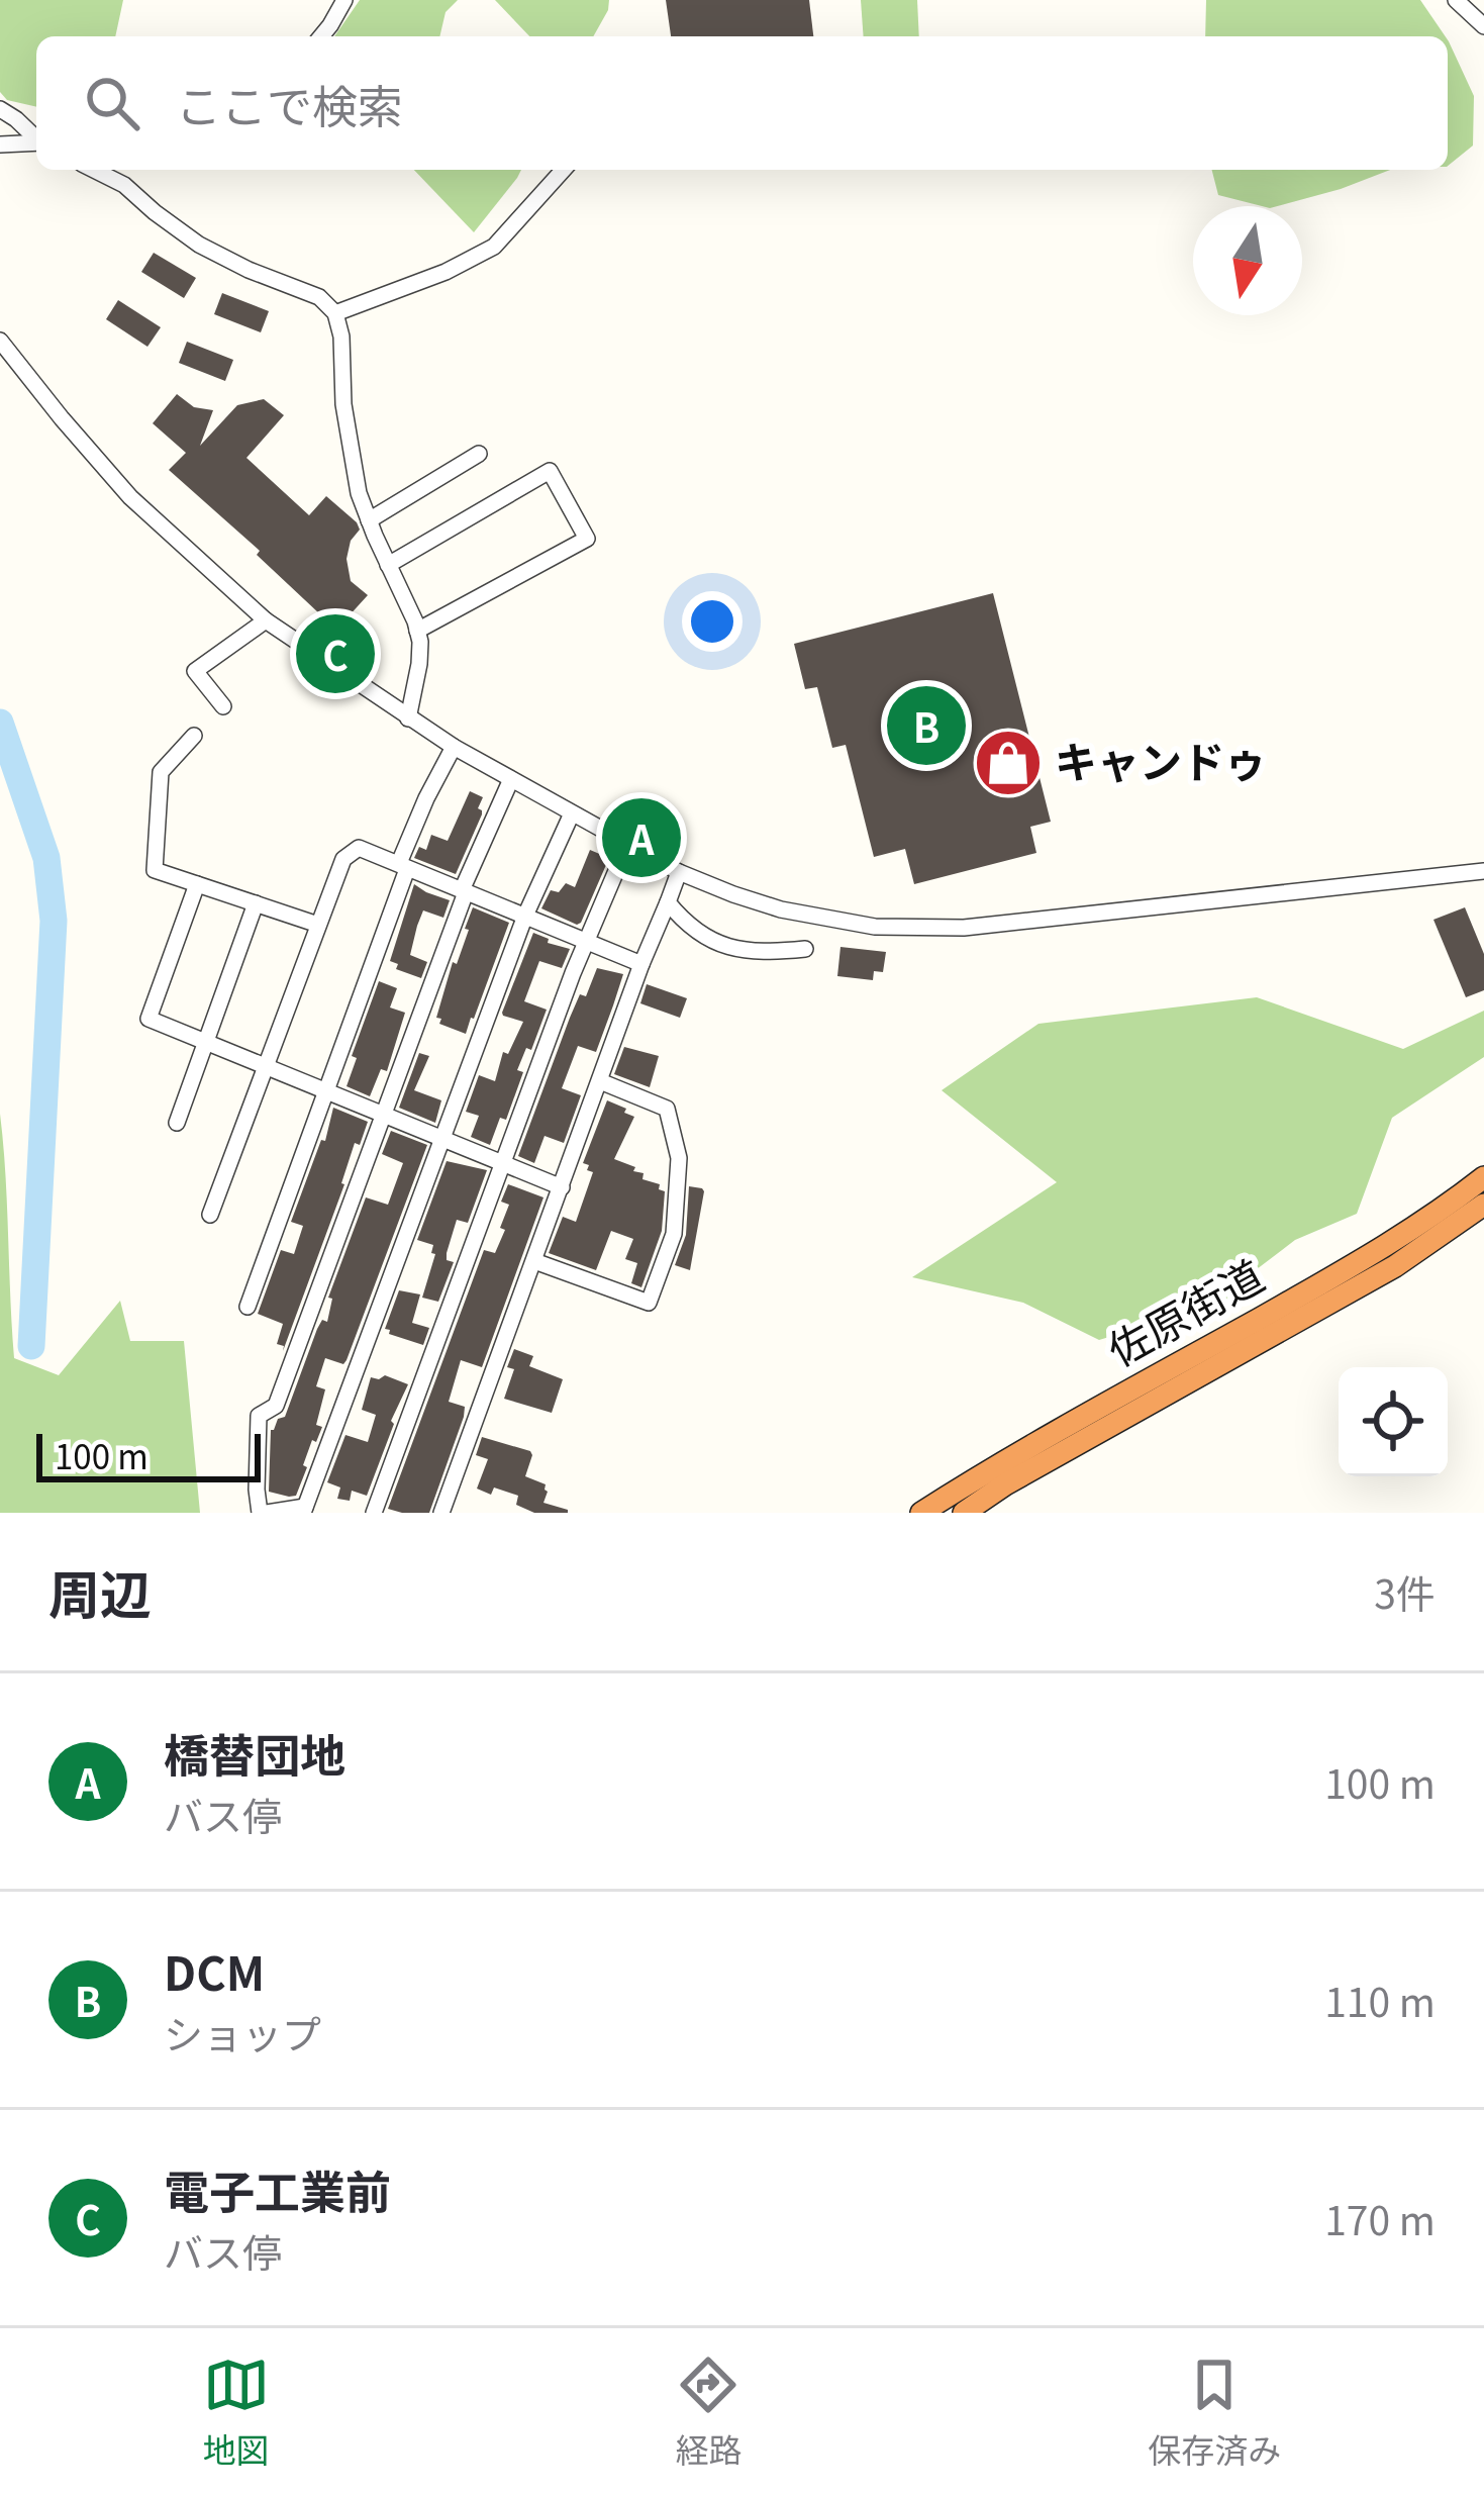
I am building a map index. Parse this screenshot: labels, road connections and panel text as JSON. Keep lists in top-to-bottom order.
{
  "streets": {
    "highway": ["佐原街道"]
  },
  "places": {
    "shop": ["キャンドゥ"]
  },
  "scale_bar": "100 m",
  "north": "bottom",
  "page": {
    "search": "ここで検索",
    "pins": ["C", "B", "A"],
    "scale": "100 m",
    "heading": ["周辺", "3件"],
    "list": [
      {
        "mark": "A",
        "name": "橋替団地",
        "note": "バス停",
        "value": "100 m"
      },
      {
        "mark": "B",
        "name": "DCM",
        "note": "ショップ",
        "value": "110 m"
      },
      {
        "mark": "C",
        "name": "電子工業前",
        "note": "バス停",
        "value": "170 m"
      }
    ],
    "nav": ["地図", "経路", "保存済み"]
  }
}
